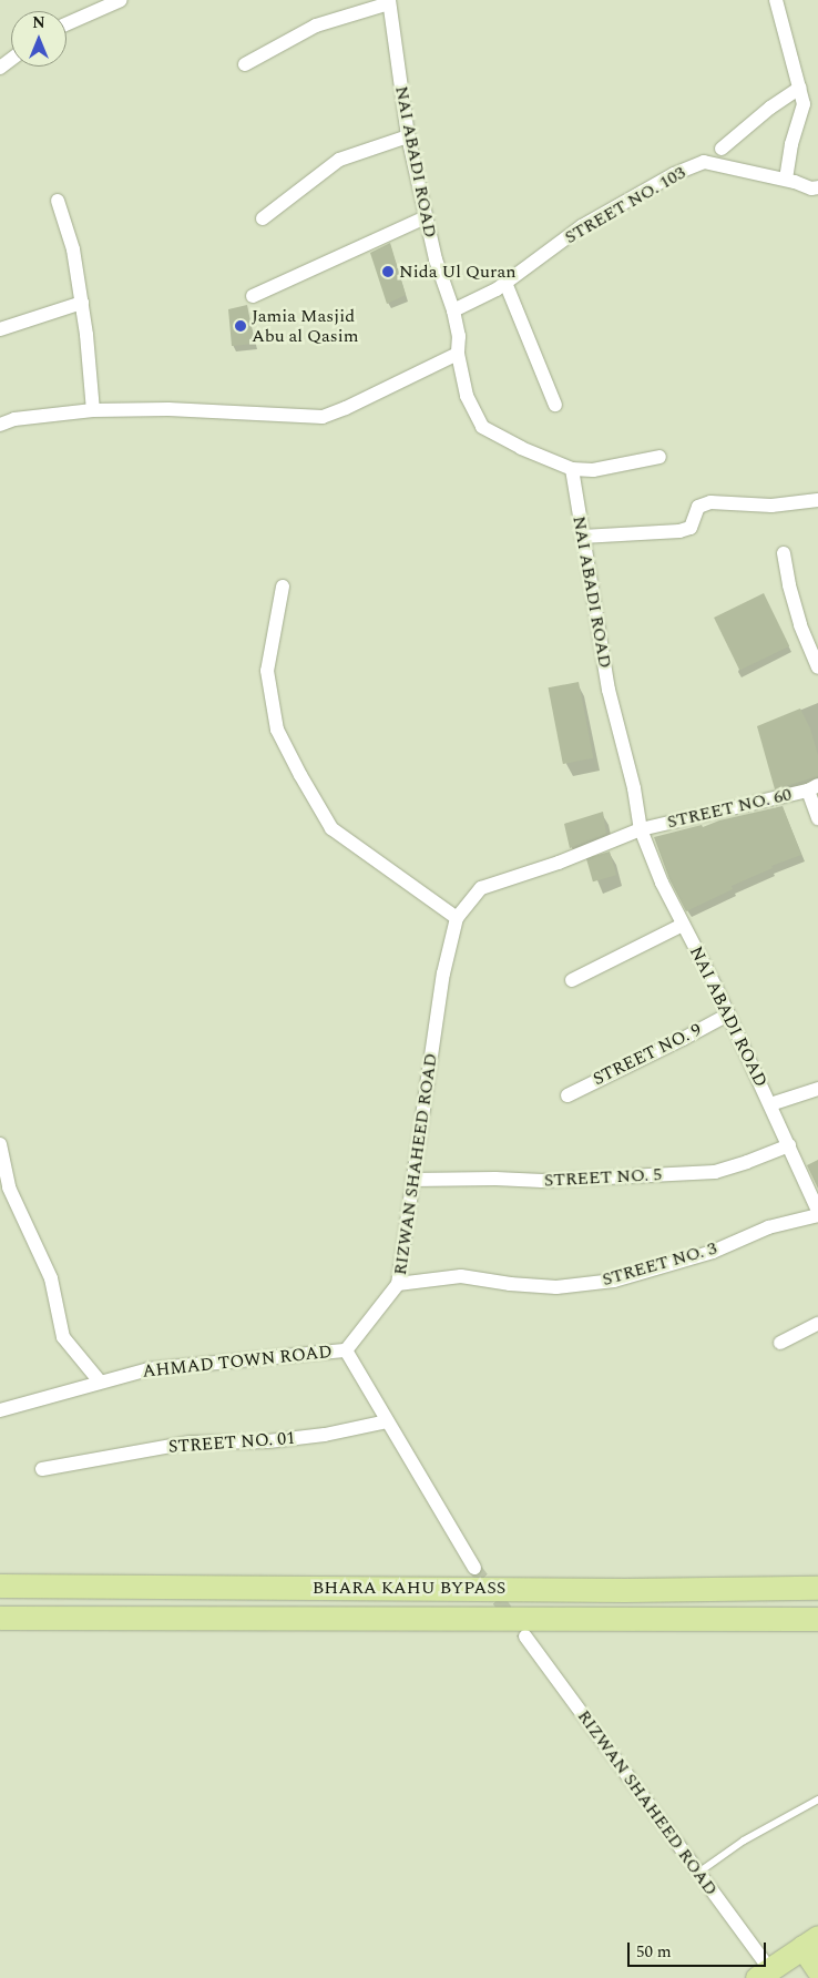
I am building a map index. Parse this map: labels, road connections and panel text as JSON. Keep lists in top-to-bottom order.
{
  "streets": {
    "highway": ["BHARA KAHU BYPASS"],
    "street": [
      "NAI ABADI ROAD",
      "STREET NO. 103",
      "STREET NO. 60",
      "STREET NO. 9",
      "RIZWAN SHAHEED ROAD",
      "STREET NO. 5",
      "STREET NO. 3",
      "AHMAD TOWN ROAD",
      "STREET NO. 01"
    ]
  },
  "crossings": [
    ["NAI ABADI ROAD", "STREET NO. 103"],
    ["NAI ABADI ROAD", "STREET NO. 60"],
    ["NAI ABADI ROAD", "STREET NO. 9"],
    ["NAI ABADI ROAD", "RIZWAN SHAHEED ROAD"],
    ["NAI ABADI ROAD", "STREET NO. 5"],
    ["NAI ABADI ROAD", "STREET NO. 3"],
    ["STREET NO. 60", "RIZWAN SHAHEED ROAD"],
    ["RIZWAN SHAHEED ROAD", "STREET NO. 5"],
    ["RIZWAN SHAHEED ROAD", "STREET NO. 3"],
    ["RIZWAN SHAHEED ROAD", "AHMAD TOWN ROAD"]
  ],
  "places": ["Nida Ul Quran", "Jamia Masjid Abu al Qasim"],
  "scale_bar": "50 m",
  "north": "top"
}
